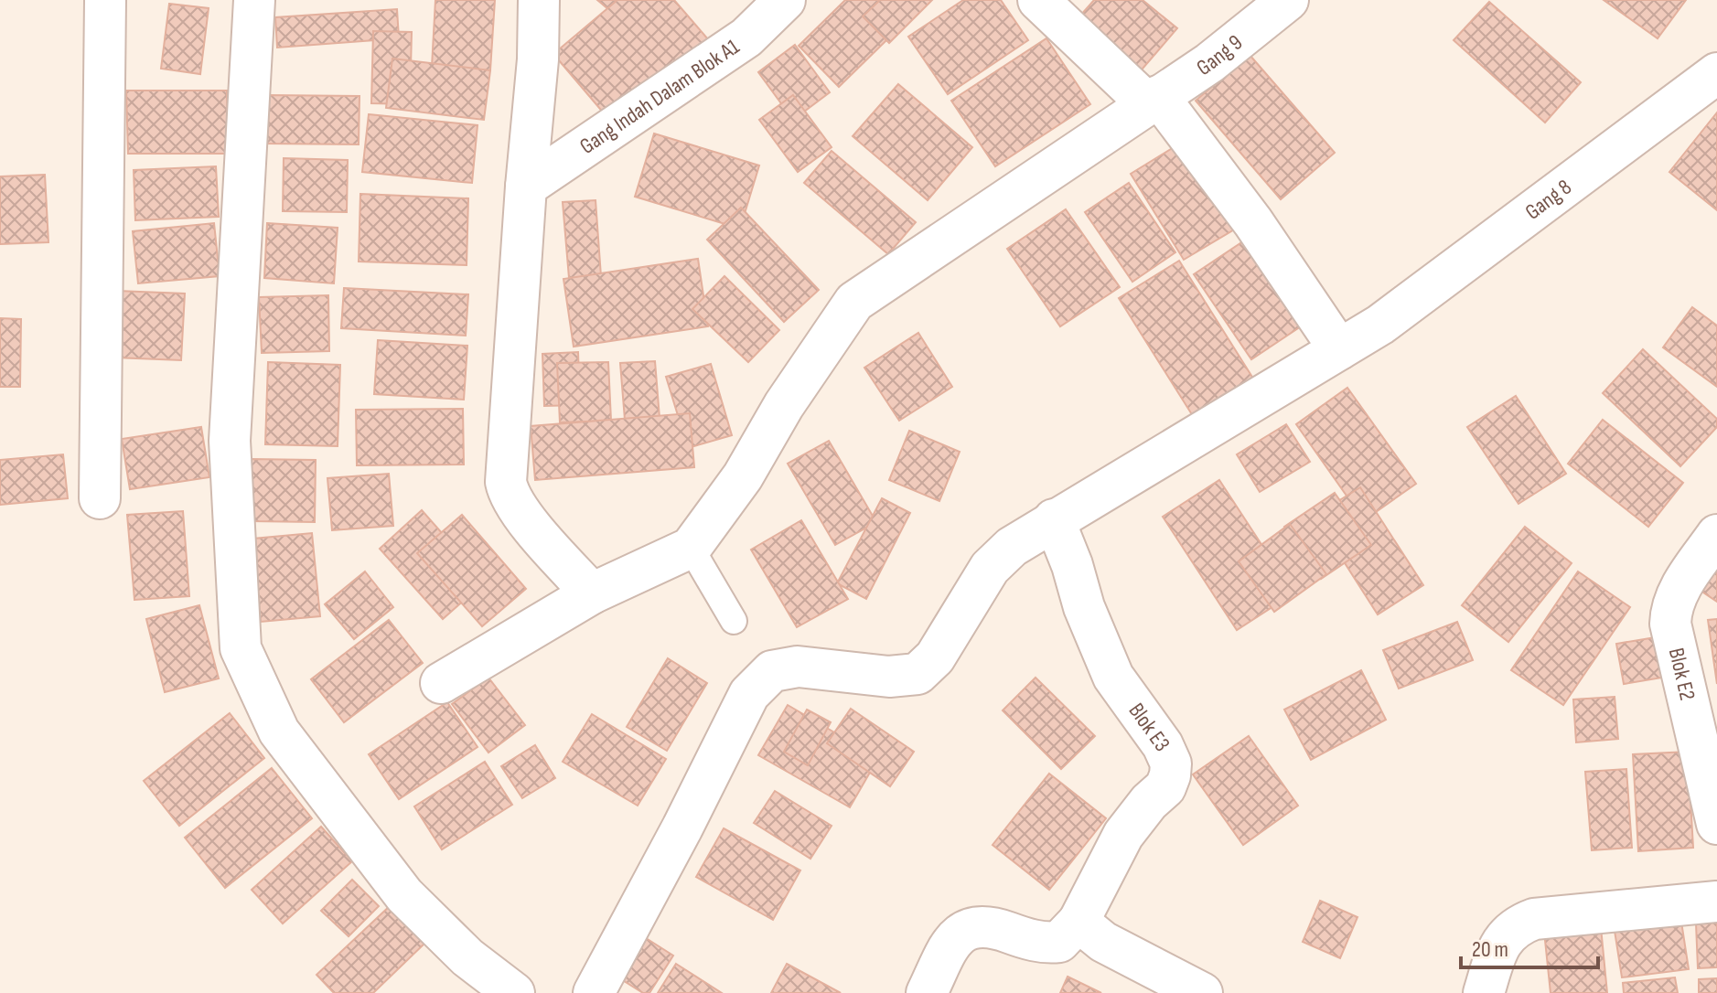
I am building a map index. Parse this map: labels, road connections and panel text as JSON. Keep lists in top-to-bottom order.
{
  "streets": {
    "street": [
      "Gang 9",
      "Gang Indah Dalam Blok A1",
      "Gang 8",
      "Blok E2",
      "Blok E3"
    ]
  },
  "crossings": [
    ["Gang 8", "Blok E3"]
  ],
  "scale_bar": "20 m"
}
